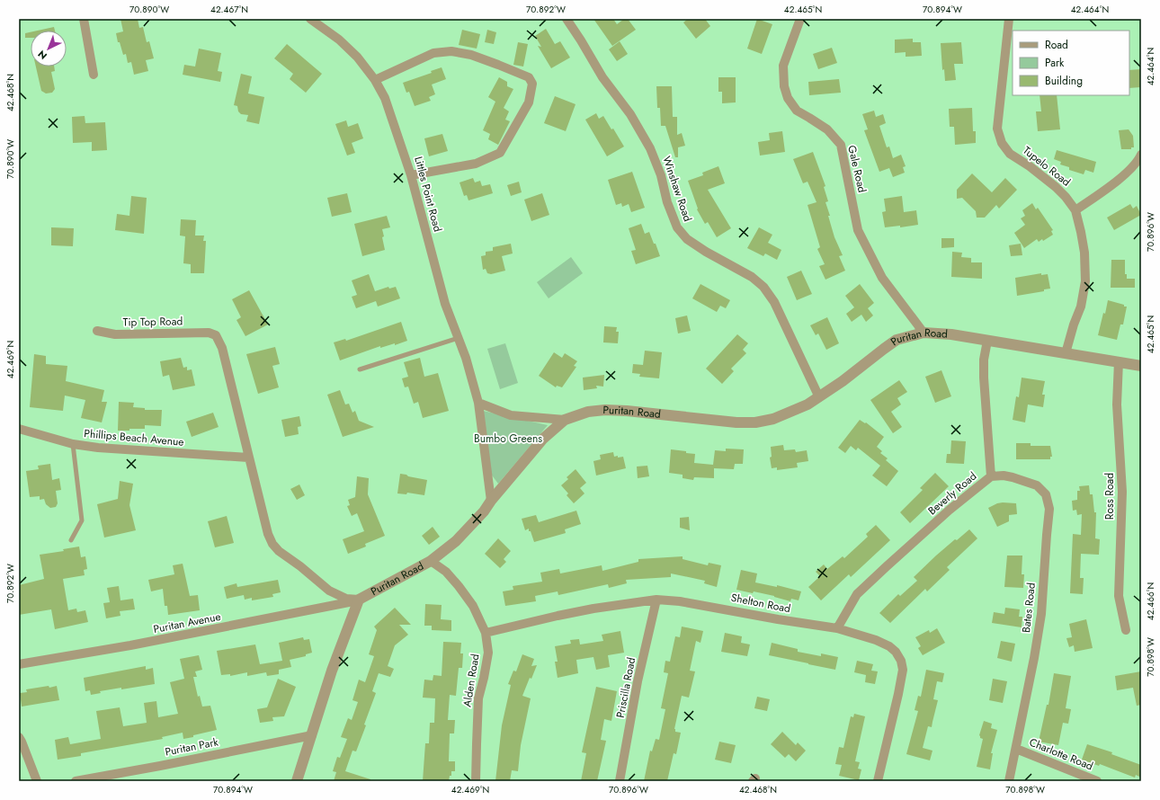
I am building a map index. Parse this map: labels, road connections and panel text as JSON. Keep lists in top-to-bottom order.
{
  "streets": {
    "street": [
      "Tupelo Road",
      "Gale Road",
      "Winshaw Road",
      "Littles Point Road",
      "Tip Top Road",
      "Puritan Road",
      "Phillips Beach Avenue",
      "Beverly Road",
      "Ross Road",
      "Shelton Road",
      "Bates Road",
      "Puritan Avenue",
      "Alden Road",
      "Priscilla Road",
      "Puritan Park",
      "Charlotte Road"
    ]
  },
  "crossings": [
    ["Tupelo Road", "Puritan Road"],
    ["Gale Road", "Puritan Road"],
    ["Winshaw Road", "Puritan Road"],
    ["Littles Point Road", "Puritan Road"],
    ["Tip Top Road", "Phillips Beach Avenue"],
    ["Puritan Road", "Beverly Road"],
    ["Puritan Road", "Ross Road"],
    ["Puritan Road", "Puritan Avenue"],
    ["Puritan Road", "Alden Road"],
    ["Puritan Road", "Puritan Park"],
    ["Beverly Road", "Shelton Road"],
    ["Beverly Road", "Bates Road"],
    ["Shelton Road", "Alden Road"],
    ["Shelton Road", "Priscilla Road"],
    ["Bates Road", "Charlotte Road"]
  ],
  "parks": ["Bumbo Greens"],
  "legend": ["Road", "Park", "Building"],
  "north": "bottom left",
  "coordinates": [
    "70.890°W",
    "42.467°N",
    "70.892°W",
    "42.465°N",
    "70.894°W",
    "42.464°N",
    "42.468°N",
    "70.896°W",
    "42.469°N",
    "42.466°N",
    "70.898°W"
  ]
}
